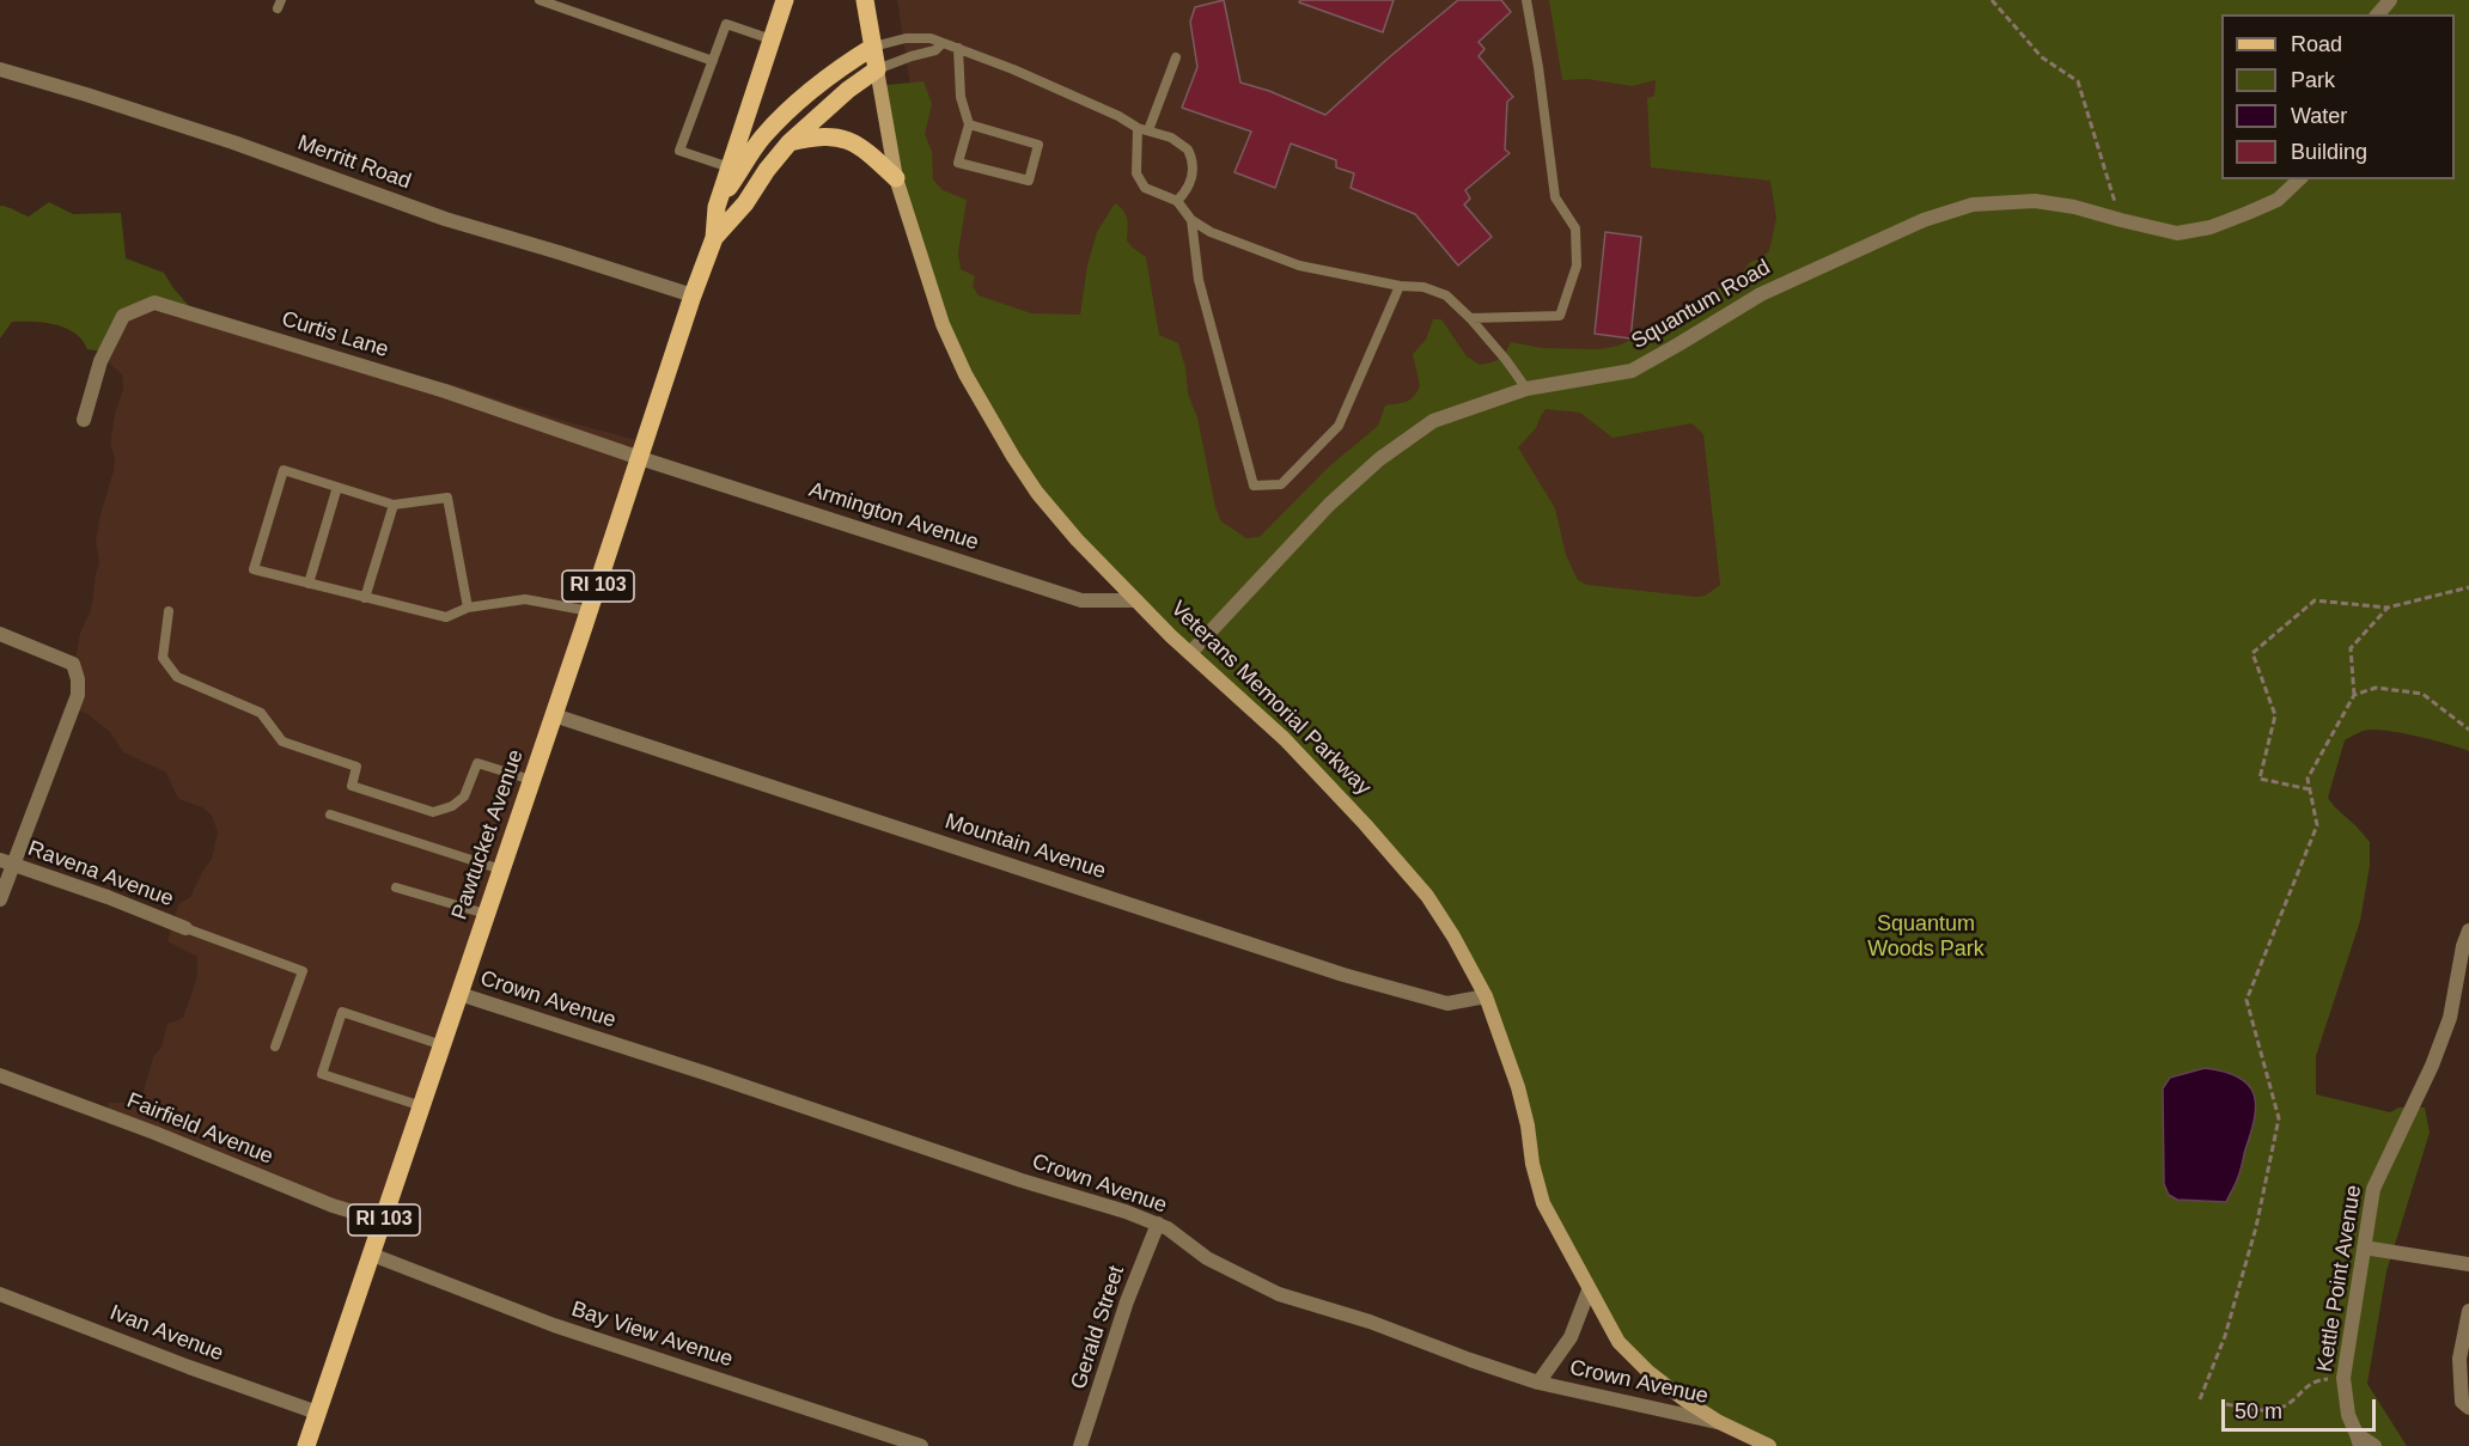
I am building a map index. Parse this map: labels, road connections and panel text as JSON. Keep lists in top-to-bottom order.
{
  "streets": {
    "main road": ["RI 103", "Veterans Memorial Parkway", "Pawtucket Avenue"],
    "street": [
      "Merritt Road",
      "Squantum Road",
      "Curtis Lane",
      "Armington Avenue",
      "Mountain Avenue",
      "Ravena Avenue",
      "Crown Avenue",
      "Fairfield Avenue",
      "Kettle Point Avenue",
      "Gerald Street",
      "Ivan Avenue",
      "Bay View Avenue"
    ]
  },
  "crossings": [
    ["Merritt Road", "Pawtucket Avenue"],
    ["Squantum Road", "Veterans Memorial Parkway"],
    ["Curtis Lane", "Armington Avenue"],
    ["Curtis Lane", "Pawtucket Avenue"],
    ["Armington Avenue", "Veterans Memorial Parkway"],
    ["Armington Avenue", "Pawtucket Avenue"],
    ["Veterans Memorial Parkway", "Pawtucket Avenue"],
    ["Veterans Memorial Parkway", "Mountain Avenue"],
    ["Veterans Memorial Parkway", "Crown Avenue"],
    ["Pawtucket Avenue", "Mountain Avenue"],
    ["Pawtucket Avenue", "Crown Avenue"],
    ["Pawtucket Avenue", "Fairfield Avenue"],
    ["Pawtucket Avenue", "Ivan Avenue"],
    ["Pawtucket Avenue", "Bay View Avenue"],
    ["Crown Avenue", "Gerald Street"]
  ],
  "parks": ["Squantum Woods Park"],
  "legend": [
    "Road",
    "Park",
    "Water",
    "Building"
  ],
  "scale_bar": "50 m"
}
